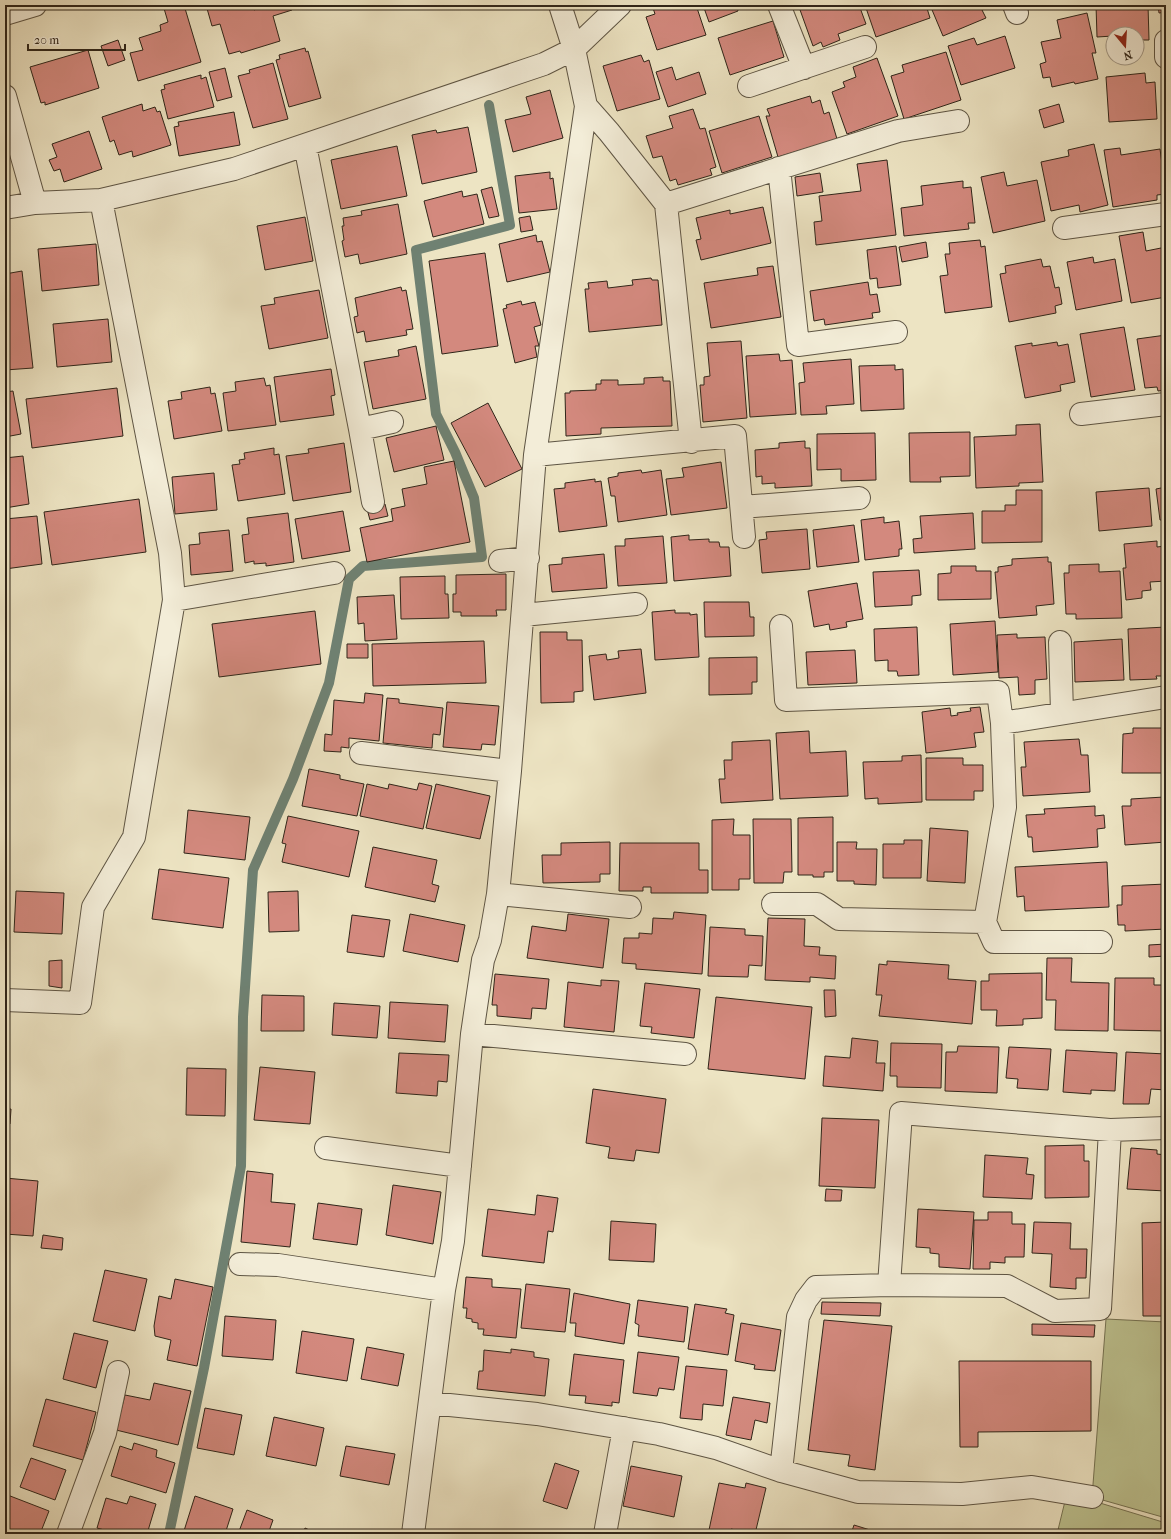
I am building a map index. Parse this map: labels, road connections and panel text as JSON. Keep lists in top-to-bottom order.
{
  "scale_bar": "20 m",
  "north": "bottom"
}
